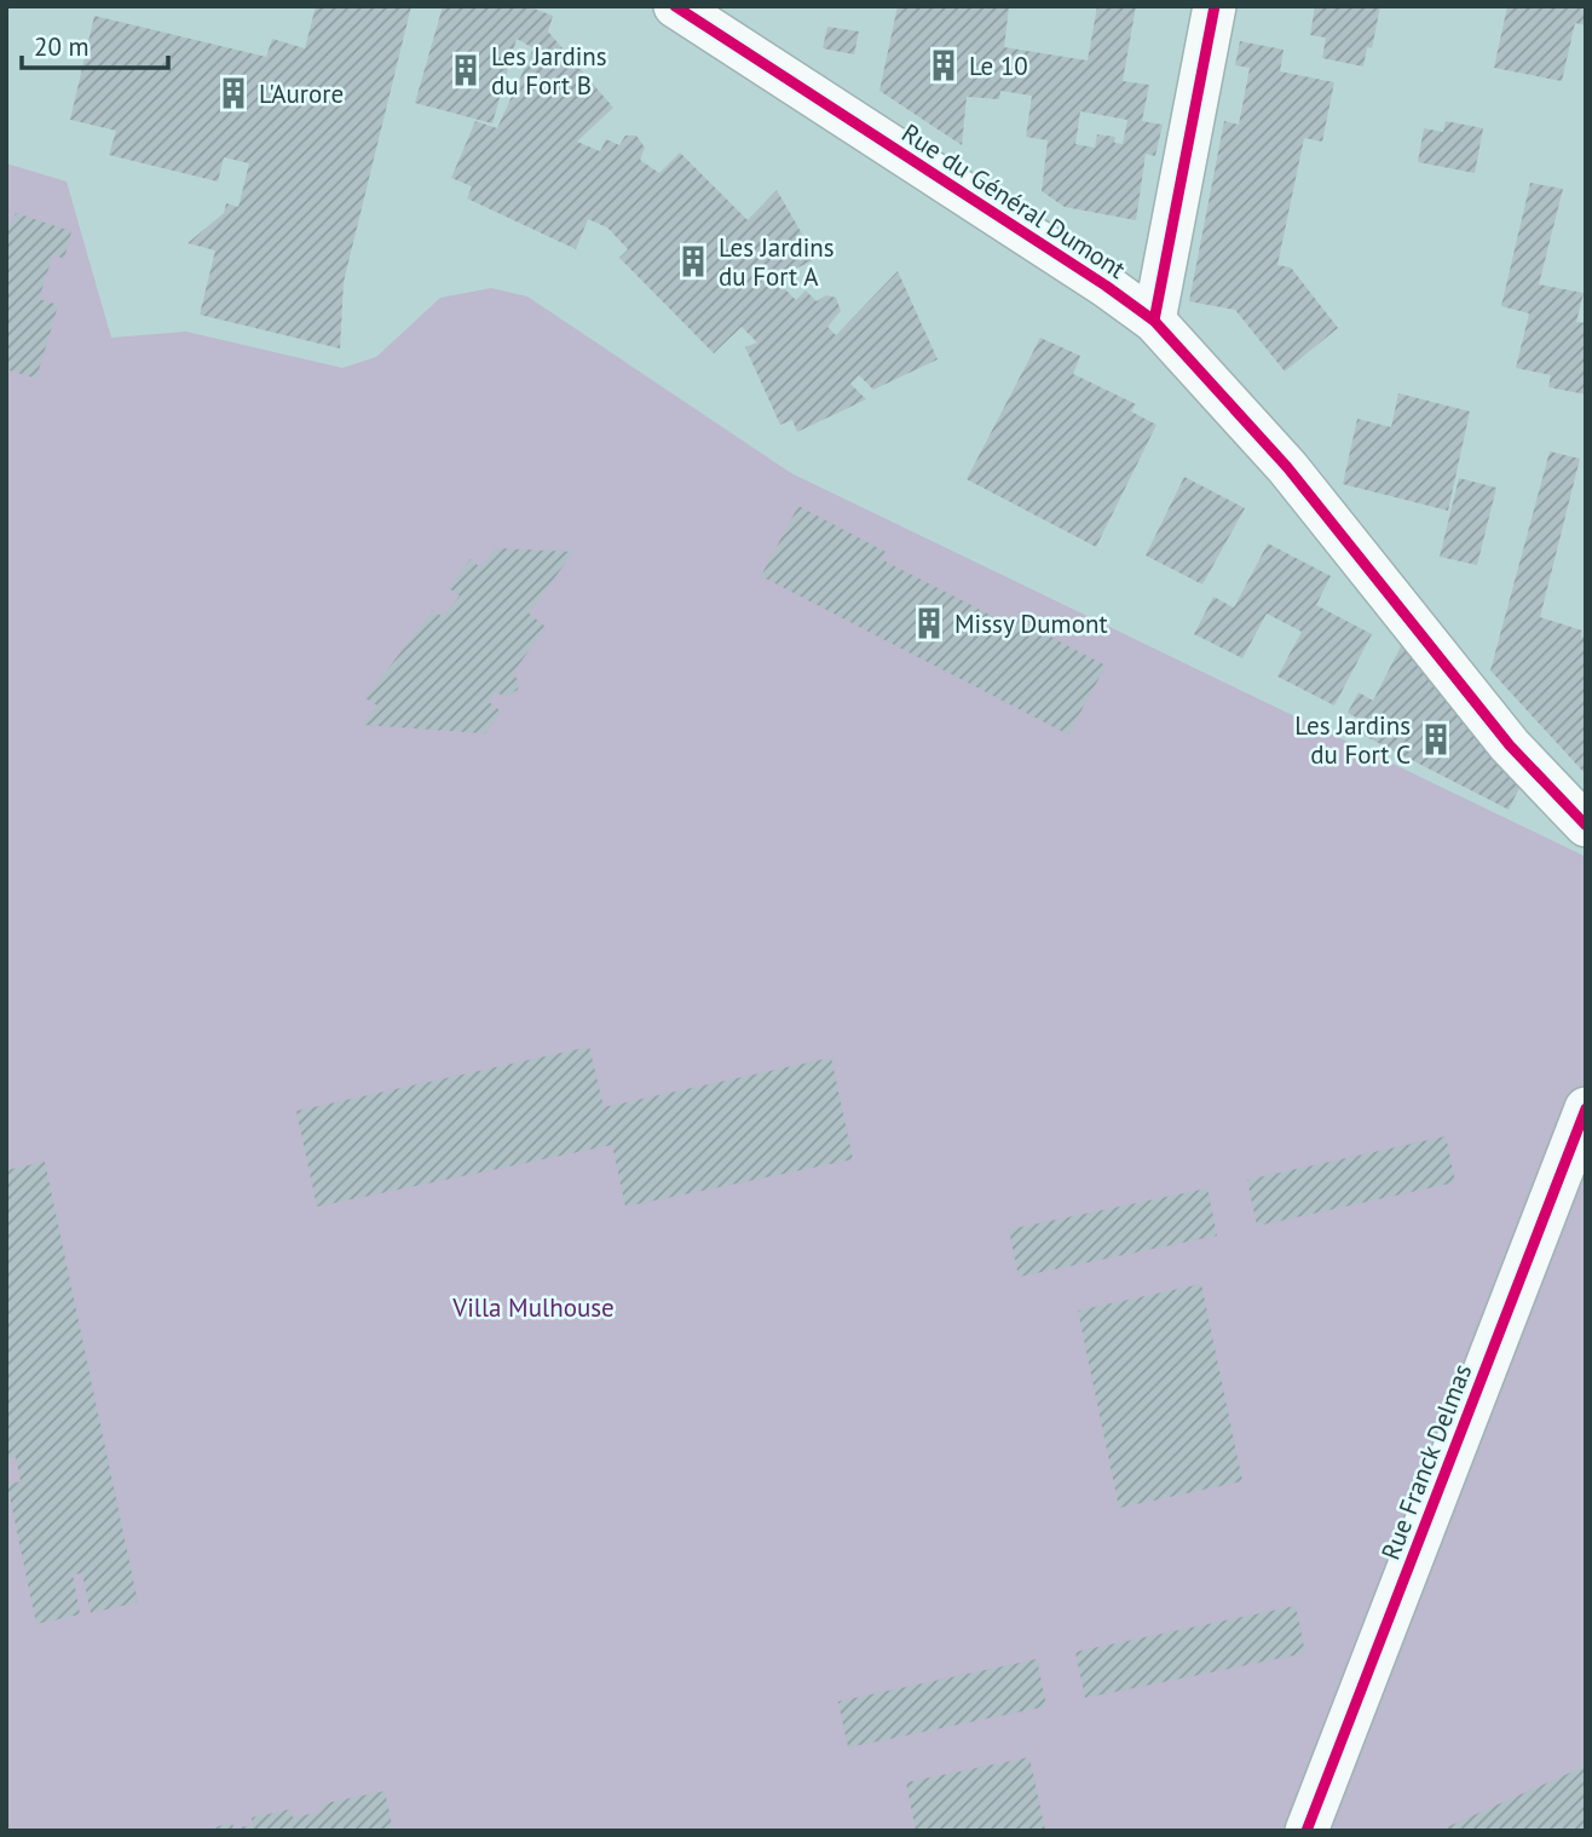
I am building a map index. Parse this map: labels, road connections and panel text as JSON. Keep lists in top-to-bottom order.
{
  "streets": {
    "street": ["Rue du Général Dumont", "Rue Franck Delmas"]
  },
  "parks": ["Villa Mulhouse"],
  "places": {
    "building": [
      "Le 10",
      "Les Jardins du Fort B",
      "L'Aurore",
      "Les Jardins du Fort A",
      "Missy Dumont",
      "Les Jardins du Fort C"
    ]
  },
  "scale_bar": "20 m"
}
